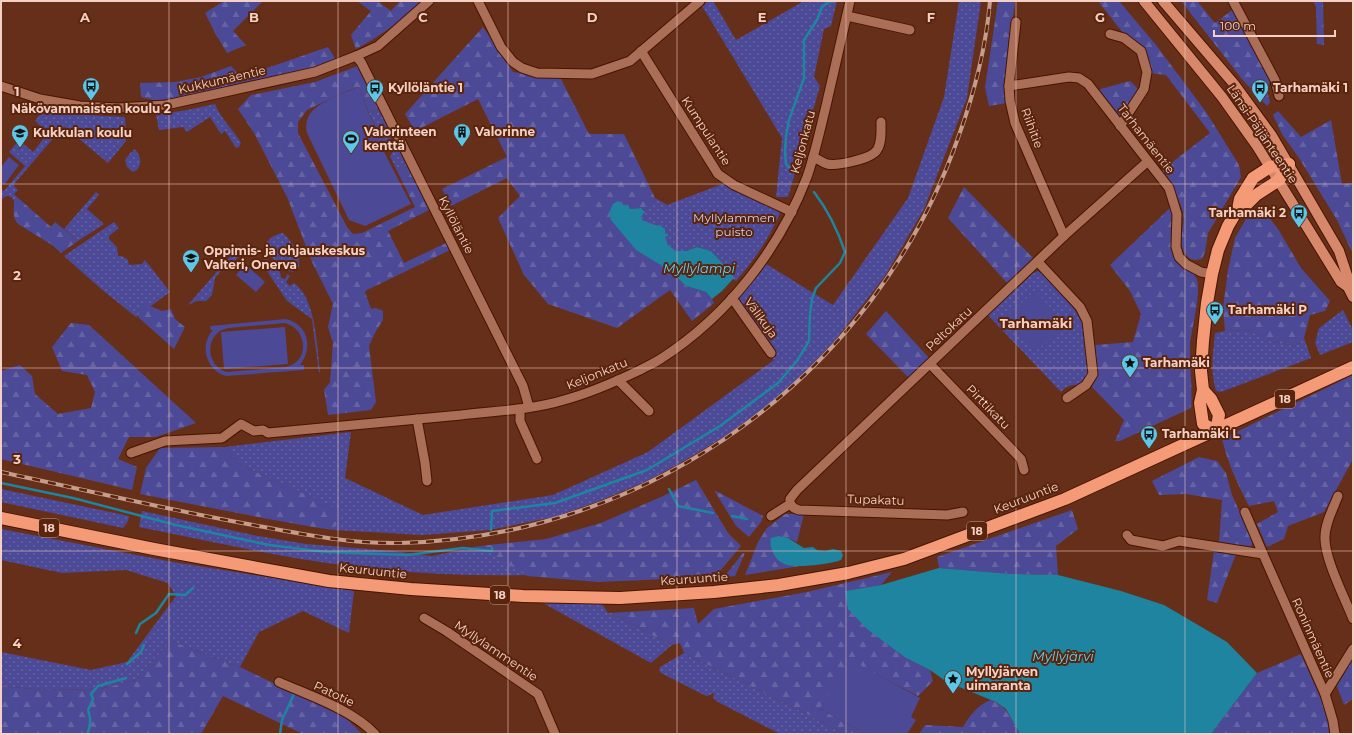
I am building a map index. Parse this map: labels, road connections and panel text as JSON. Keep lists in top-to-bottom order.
{
  "streets": {
    "highway": ["18", "Keuruuntie"],
    "main road": ["Länsi-Päijänteentie"],
    "street": [
      "Kukkumäentie",
      "Riihitie",
      "Kumpulantie",
      "Tarhamäentie",
      "Keljonkatu",
      "Kyllöläntie",
      "Välikuja",
      "Peltokatu",
      "Pirttikatu",
      "Tupakatu",
      "Roninmäentie",
      "Myllylammentie",
      "Patotie"
    ]
  },
  "crossings": [
    ["Kukkumäentie", "Kyllöläntie"],
    ["Riihitie", "Tarhamäentie"],
    ["Riihitie", "Peltokatu"],
    ["Kumpulantie", "Keljonkatu"],
    ["Tarhamäentie", "Peltokatu"],
    ["Keljonkatu", "Kyllöläntie"],
    ["Keljonkatu", "Välikuja"],
    ["Peltokatu", "Pirttikatu"],
    ["Peltokatu", "Tupakatu"]
  ],
  "districts": ["Tarhamäki"],
  "water": ["Myllylampi", "Myllyjärvi"],
  "parks": ["Myllylammen puisto"],
  "places": {
    "bus stop": [
      "Näkövammaisten koulu 2",
      "Kyllöläntie 1",
      "Tarhamäki 1",
      "Tarhamäki 2",
      "Tarhamäki P",
      "Tarhamäki L"
    ],
    "building": ["Valorinne"],
    "school or university": ["Kukkulan koulu", "Oppimis- ja ohjauskeskus Valteri, Onerva"],
    "sports": ["Valorinteen kenttä"],
    "place": ["Tarhamäki", "Myllyjärven uimaranta"]
  },
  "scale_bar": "100 m",
  "grid": {
    "columns": [
      "A",
      "B",
      "C",
      "D",
      "E",
      "F",
      "G"
    ],
    "rows": [
      "1",
      "2",
      "3",
      "4"
    ]
  }
}
